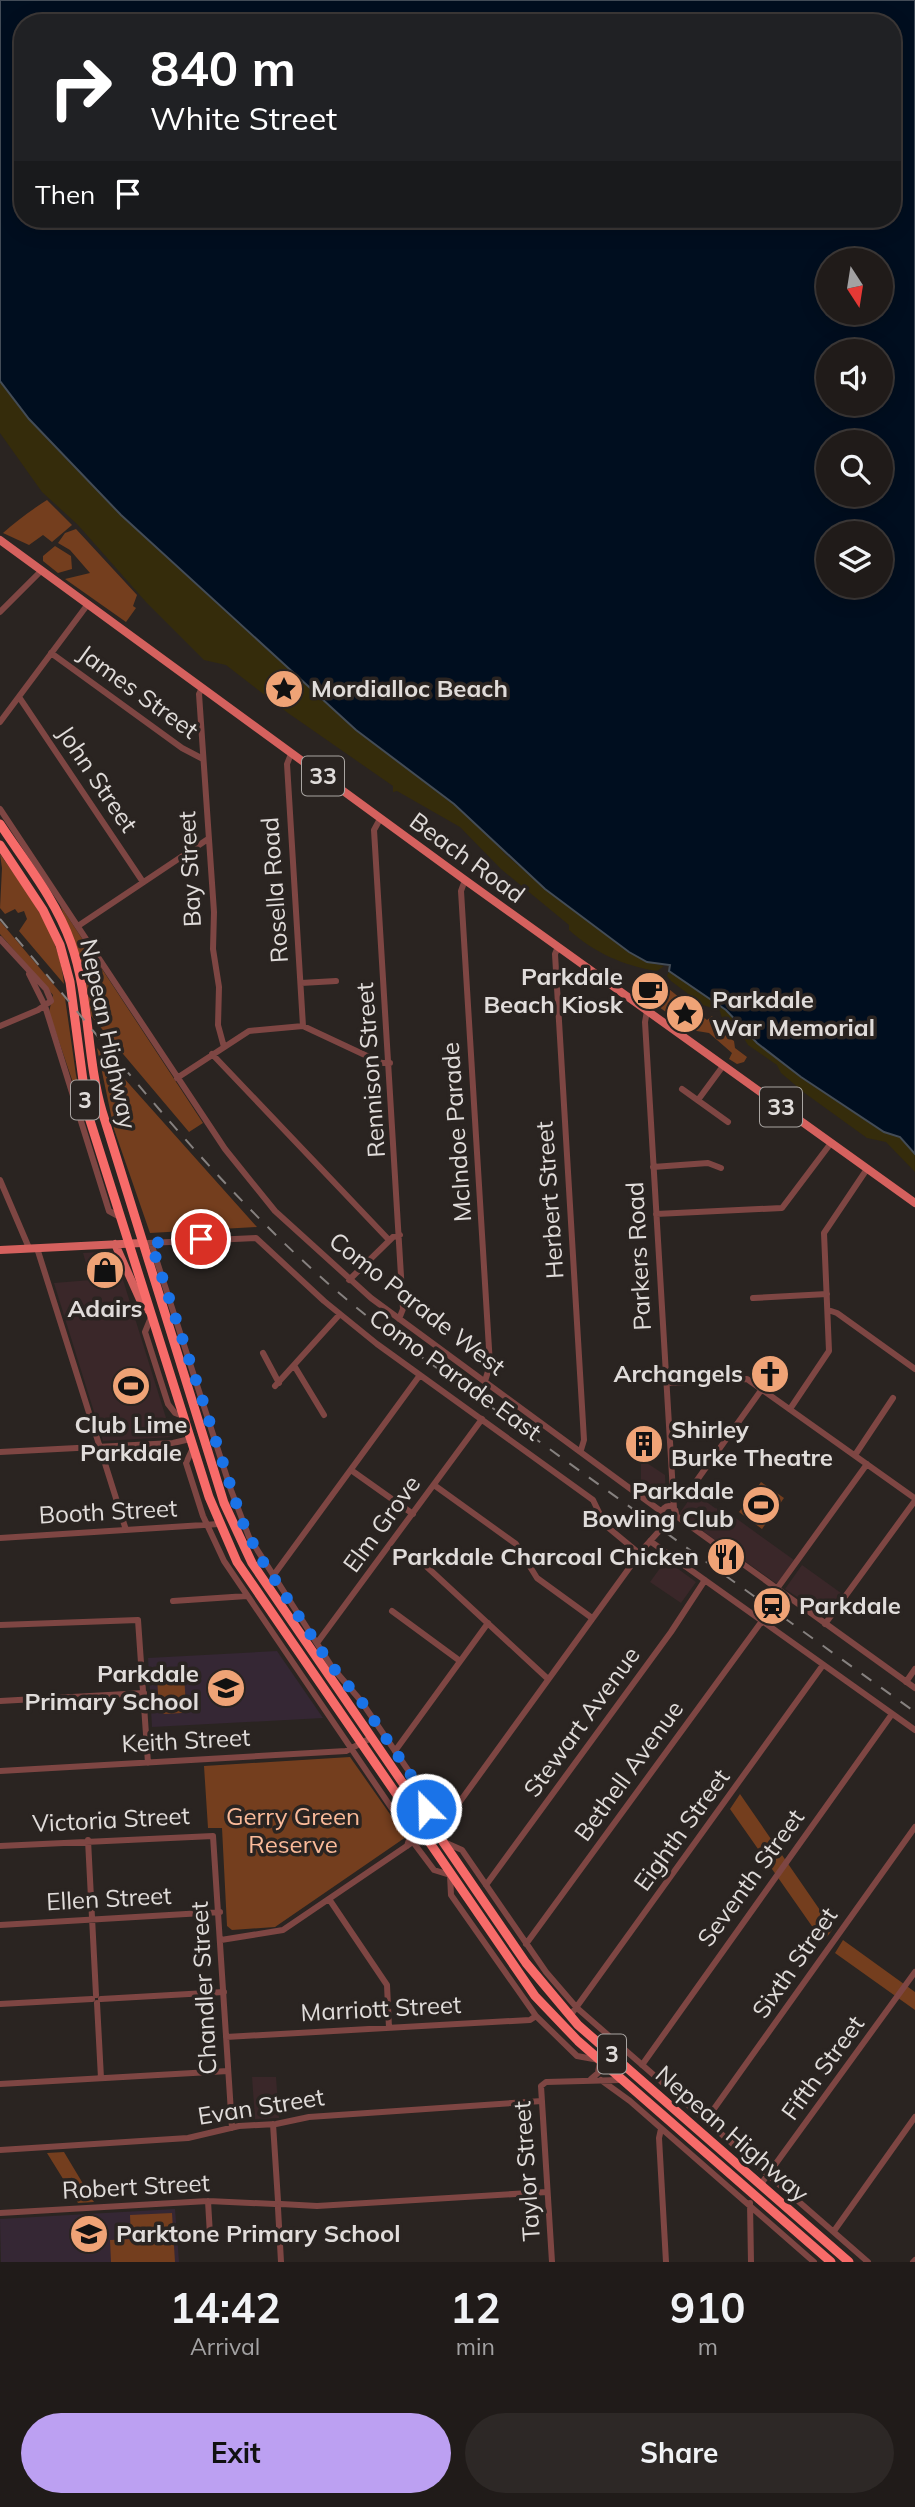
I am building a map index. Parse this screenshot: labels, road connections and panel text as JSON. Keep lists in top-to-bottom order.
{
  "streets": {
    "highway": ["Nepean Highway", "3"],
    "main road": ["33", "Beach Road"],
    "street": [
      "James Street",
      "John Street",
      "Bay Street",
      "Rosella Road",
      "Rennison Street",
      "McIndoe Parade",
      "Herbert Street",
      "Parkers Road",
      "Como Parade West",
      "Como Parade East",
      "Booth Street",
      "Elm Grove",
      "Stewart Avenue",
      "Keith Street",
      "Bethell Avenue",
      "Victoria Street",
      "Eighth Street",
      "Seventh Street",
      "Ellen Street",
      "Sixth Street",
      "Chandler Street",
      "Marriott Street",
      "Fifth Street",
      "Evan Street",
      "Taylor Street",
      "Robert Street"
    ]
  },
  "crossings": [
    ["James Street", "Bay Street"],
    ["Beach Road", "Bay Street"],
    ["Beach Road", "Rosella Road"],
    ["Beach Road", "Rennison Street"],
    ["Beach Road", "McIndoe Parade"],
    ["Beach Road", "Herbert Street"],
    ["Beach Road", "Parkers Road"],
    ["Nepean Highway", "3"],
    ["Nepean Highway", "Como Parade East"],
    ["Nepean Highway", "Booth Street"],
    ["Nepean Highway", "Elm Grove"],
    ["Nepean Highway", "Keith Street"],
    ["Nepean Highway", "Eighth Street"],
    ["Nepean Highway", "Fifth Street"],
    ["Nepean Highway", "Taylor Street"],
    ["Rennison Street", "Como Parade West"],
    ["McIndoe Parade", "Como Parade West"],
    ["Herbert Street", "Como Parade West"],
    ["Como Parade East", "Elm Grove"],
    ["Victoria Street", "Chandler Street"],
    ["Ellen Street", "Chandler Street"],
    ["Chandler Street", "Marriott Street"],
    ["Chandler Street", "Evan Street"],
    ["Evan Street", "Taylor Street"],
    ["Taylor Street", "Robert Street"]
  ],
  "parks": ["Gerry Green Reserve"],
  "places": {
    "place": ["Mordialloc Beach", "Parkdale War Memorial"],
    "cafe": ["Parkdale Beach Kiosk"],
    "shop": ["Adairs"],
    "church": ["Archangels"],
    "sports": ["Club Lime Parkdale", "Parkdale Bowling Club"],
    "building": ["Shirley Burke Theatre"],
    "restaurant": ["Parkdale Charcoal Chicken"],
    "station": ["Parkdale"],
    "school or university": ["Parkdale Primary School", "Parktone Primary School"]
  },
  "north": "bottom",
  "page": {
    "turn": ["840 m", "White Street"],
    "then": "Then",
    "eta": [
      "14:42",
      "Arrival",
      "12",
      "min",
      "910",
      "m"
    ],
    "buttons": ["Exit", "Share"]
  }
}
